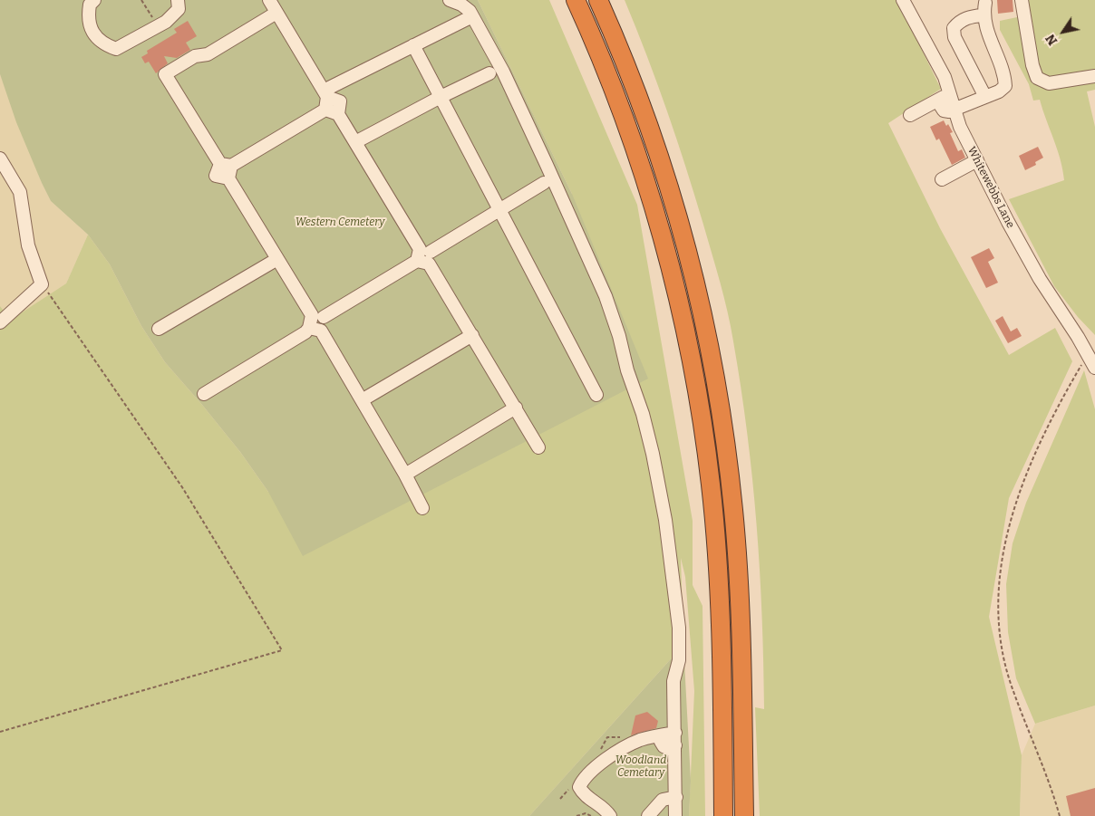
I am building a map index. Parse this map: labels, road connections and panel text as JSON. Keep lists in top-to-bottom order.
{
  "streets": {
    "street": ["Whitewebbs Lane"]
  },
  "parks": ["Western Cemetery", "Woodland Cemetary"],
  "north": "bottom left"
}
